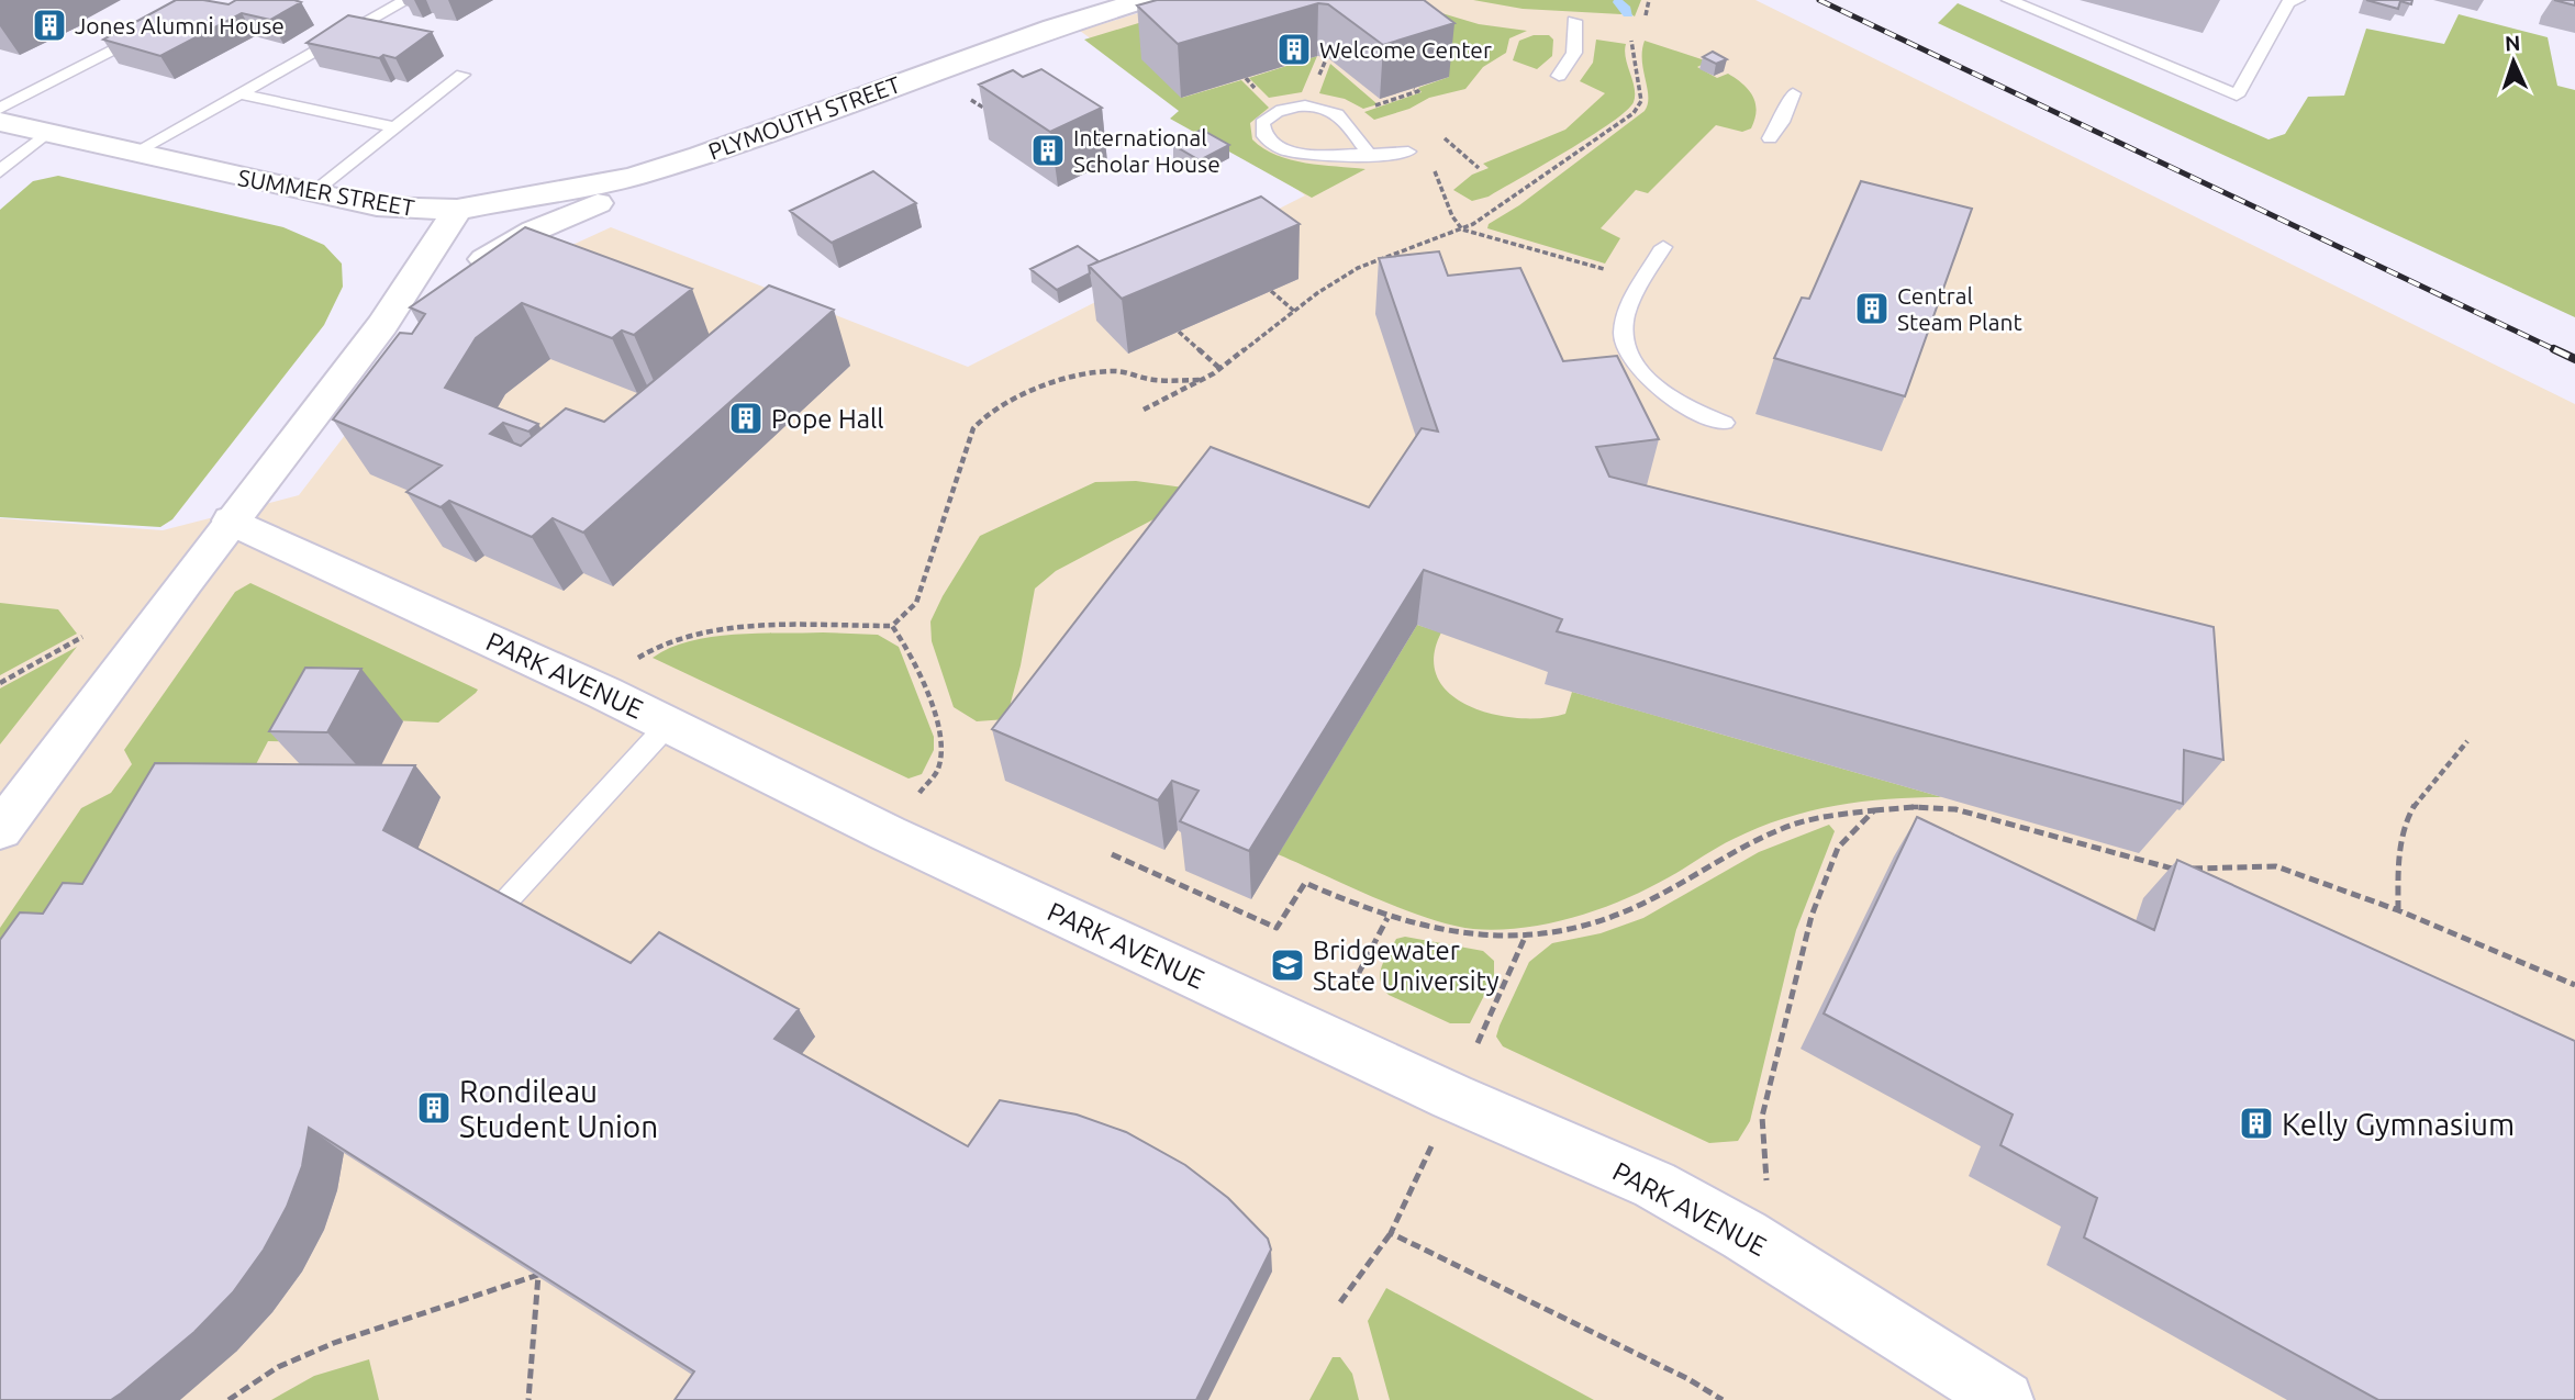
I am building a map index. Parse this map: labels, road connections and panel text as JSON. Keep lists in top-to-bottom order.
{
  "streets": {
    "main road": ["PLYMOUTH STREET", "SUMMER STREET", "PARK AVENUE"]
  },
  "crossings": [
    ["PLYMOUTH STREET", "SUMMER STREET"],
    ["SUMMER STREET", "PARK AVENUE"]
  ],
  "places": {
    "building": [
      "Jones Alumni House",
      "Welcome Center",
      "International Scholar House",
      "Central Steam Plant",
      "Pope Hall",
      "Rondileau Student Union",
      "Kelly Gymnasium"
    ],
    "school or university": ["Bridgewater State University"]
  },
  "north": "top"
}
